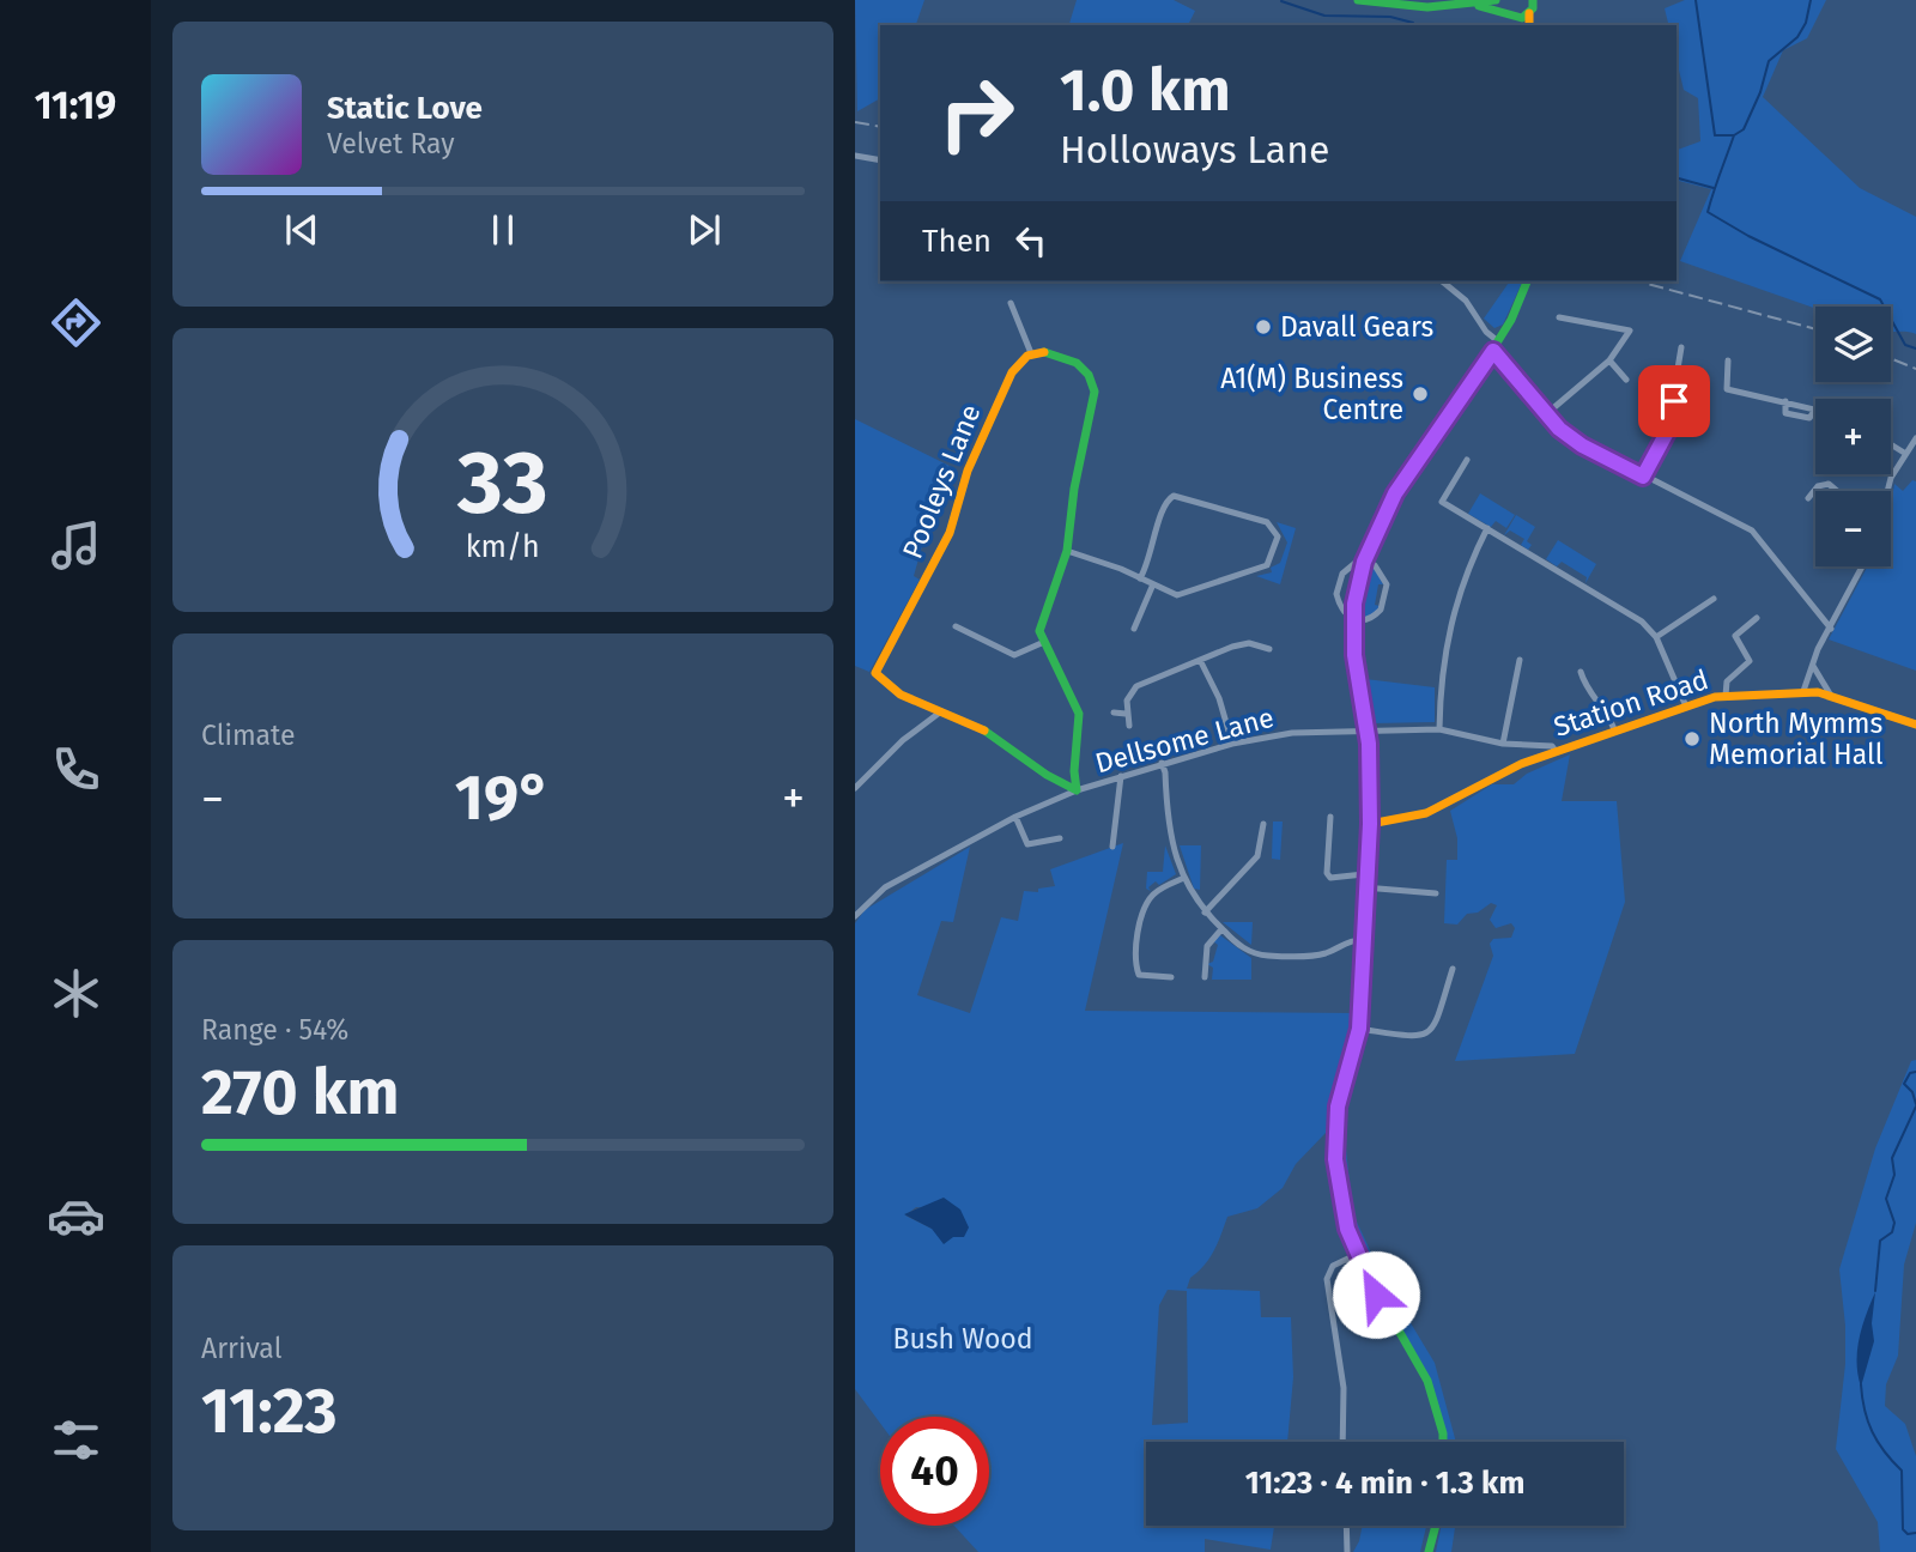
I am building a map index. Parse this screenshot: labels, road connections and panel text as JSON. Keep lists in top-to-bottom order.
{
  "streets": {
    "street": ["Pooleys Lane", "Station Road", "Dellsome Lane"]
  },
  "crossings": [
    ["Station Road", "Dellsome Lane"]
  ],
  "parks": ["Bush Wood"],
  "places": ["Davall Gears", "A1(M) Business Centre", "North Mymms Memorial Hall"],
  "page": {
    "tabs": "11:19",
    "turn": ["1.0 km", "Holloways Lane"],
    "song": ["Static Love", "Velvet Ray"],
    "then": "Then",
    "map_buttons": ["+", "−"],
    "tile": [
      "Climate",
      ["Range · 54%", "270 km"],
      ["Arrival", "11:23"]
    ],
    "heat": ["−", "19°", "+"],
    "limit": "40",
    "trip": "11:23 · 4 min · 1.3 km",
    "gauge": ["33", "km/h"]
  }
}
